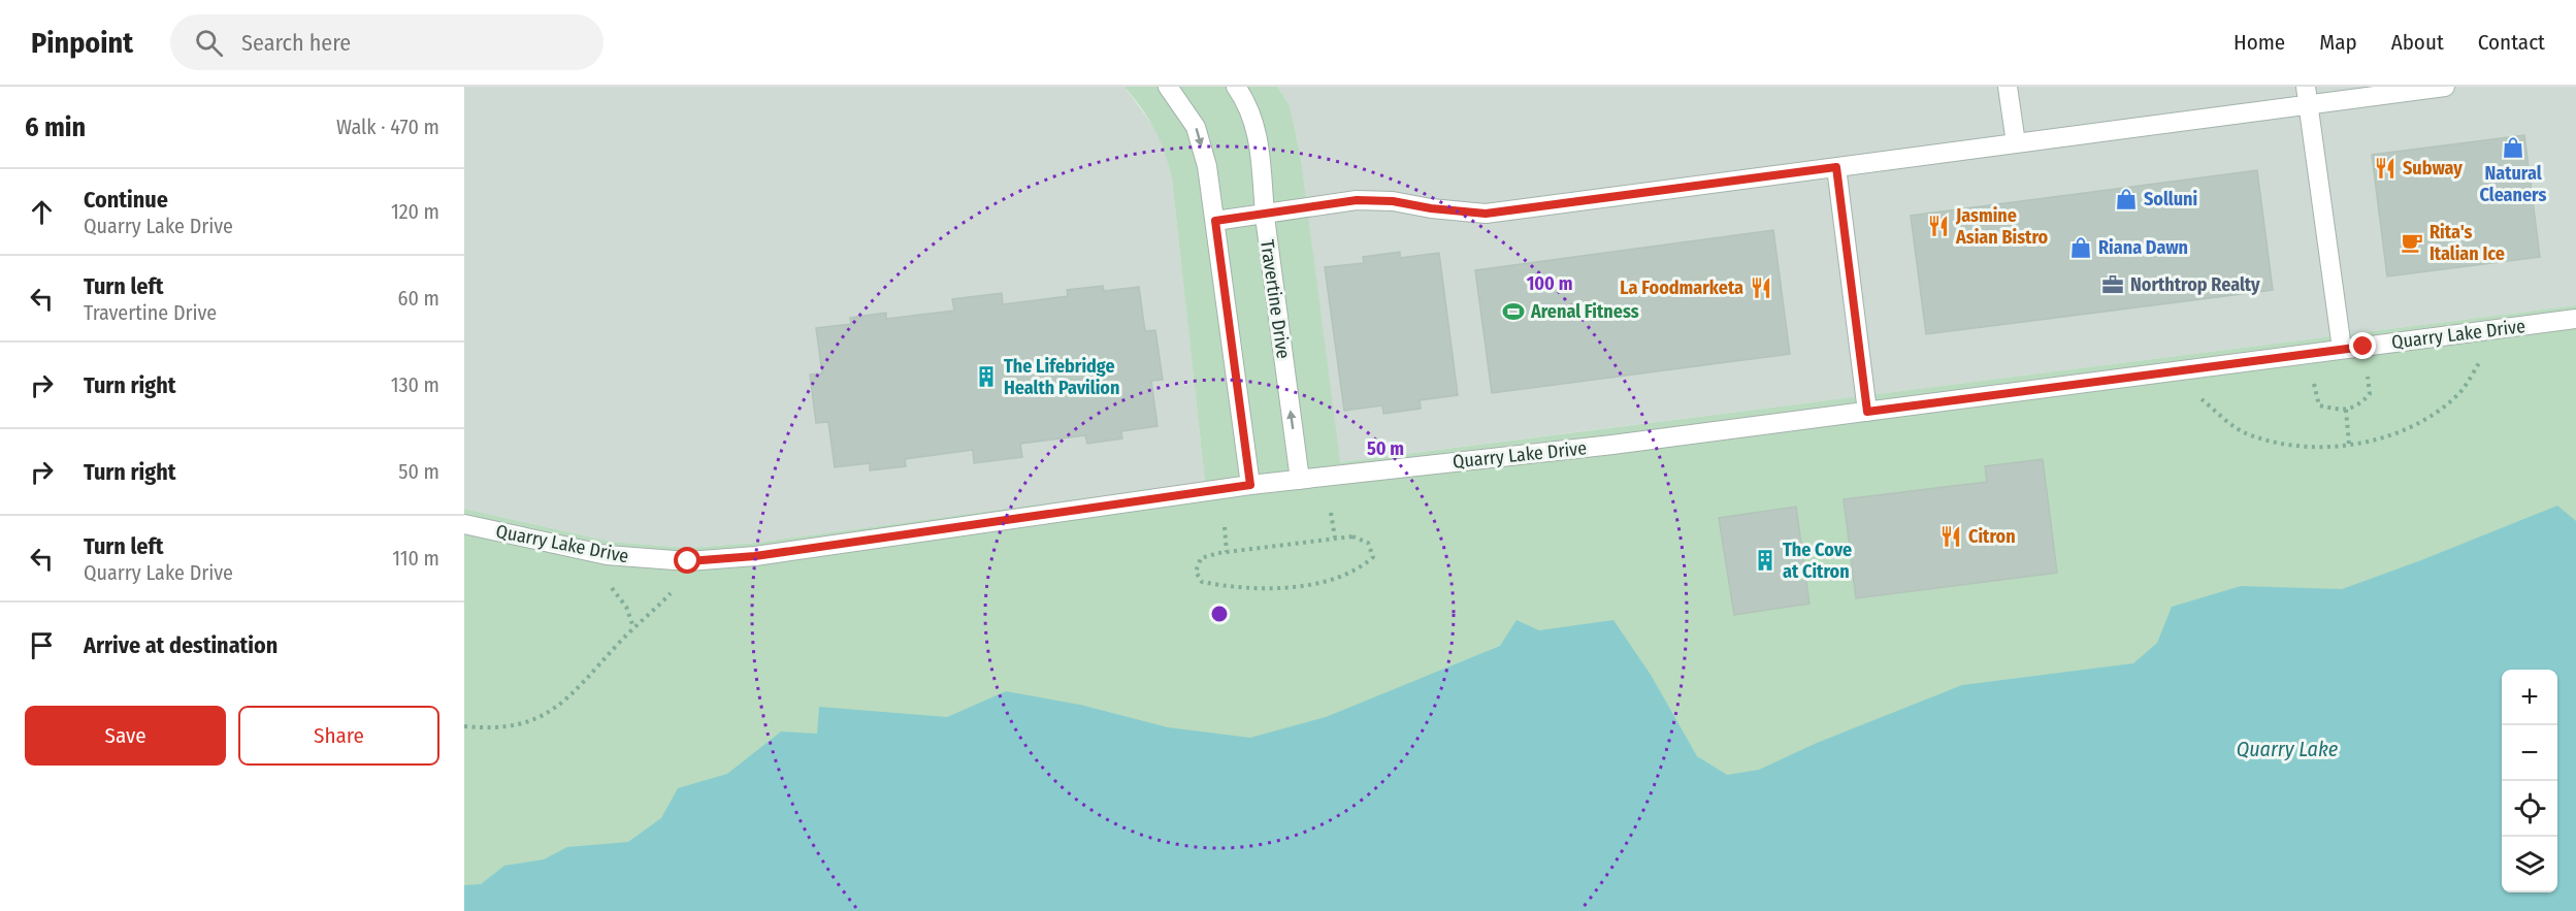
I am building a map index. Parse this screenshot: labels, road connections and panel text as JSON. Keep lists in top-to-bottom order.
{
  "streets": {
    "street": ["Travertine Drive", "Quarry Lake Drive"]
  },
  "crossings": [
    ["Travertine Drive", "Quarry Lake Drive"]
  ],
  "water": ["Quarry Lake"],
  "places": {
    "shop": ["Natural Cleaners", "Solluni", "Riana Dawn"],
    "restaurant": [
      "Subway",
      "Jasmine Asian Bistro",
      "La Foodmarketa",
      "Citron"
    ],
    "cafe": ["Rita's Italian Ice"],
    "office": ["Northtrop Realty"],
    "sports": ["Arenal Fitness"],
    "building": ["The Lifebridge Health Pavilion", "The Cove at Citron"]
  },
  "page": {
    "header": "Pinpoint",
    "search": "Search here",
    "nav": [
      "Home",
      "Map",
      "About",
      "Contact"
    ],
    "heading": ["6 min", "Walk · 470 m"],
    "list": [
      ["Continue", "Quarry Lake Drive", "120 m"],
      ["Turn left", "Travertine Drive", "60 m"],
      ["Turn right", "130 m"],
      ["Turn right", "50 m"],
      ["Turn left", "Quarry Lake Drive", "110 m"],
      "Arrive at destination"
    ],
    "map_buttons": ["+", "−"],
    "buttons": ["Save", "Share"]
  },
  "rings": ["100 m", "50 m"]
}
